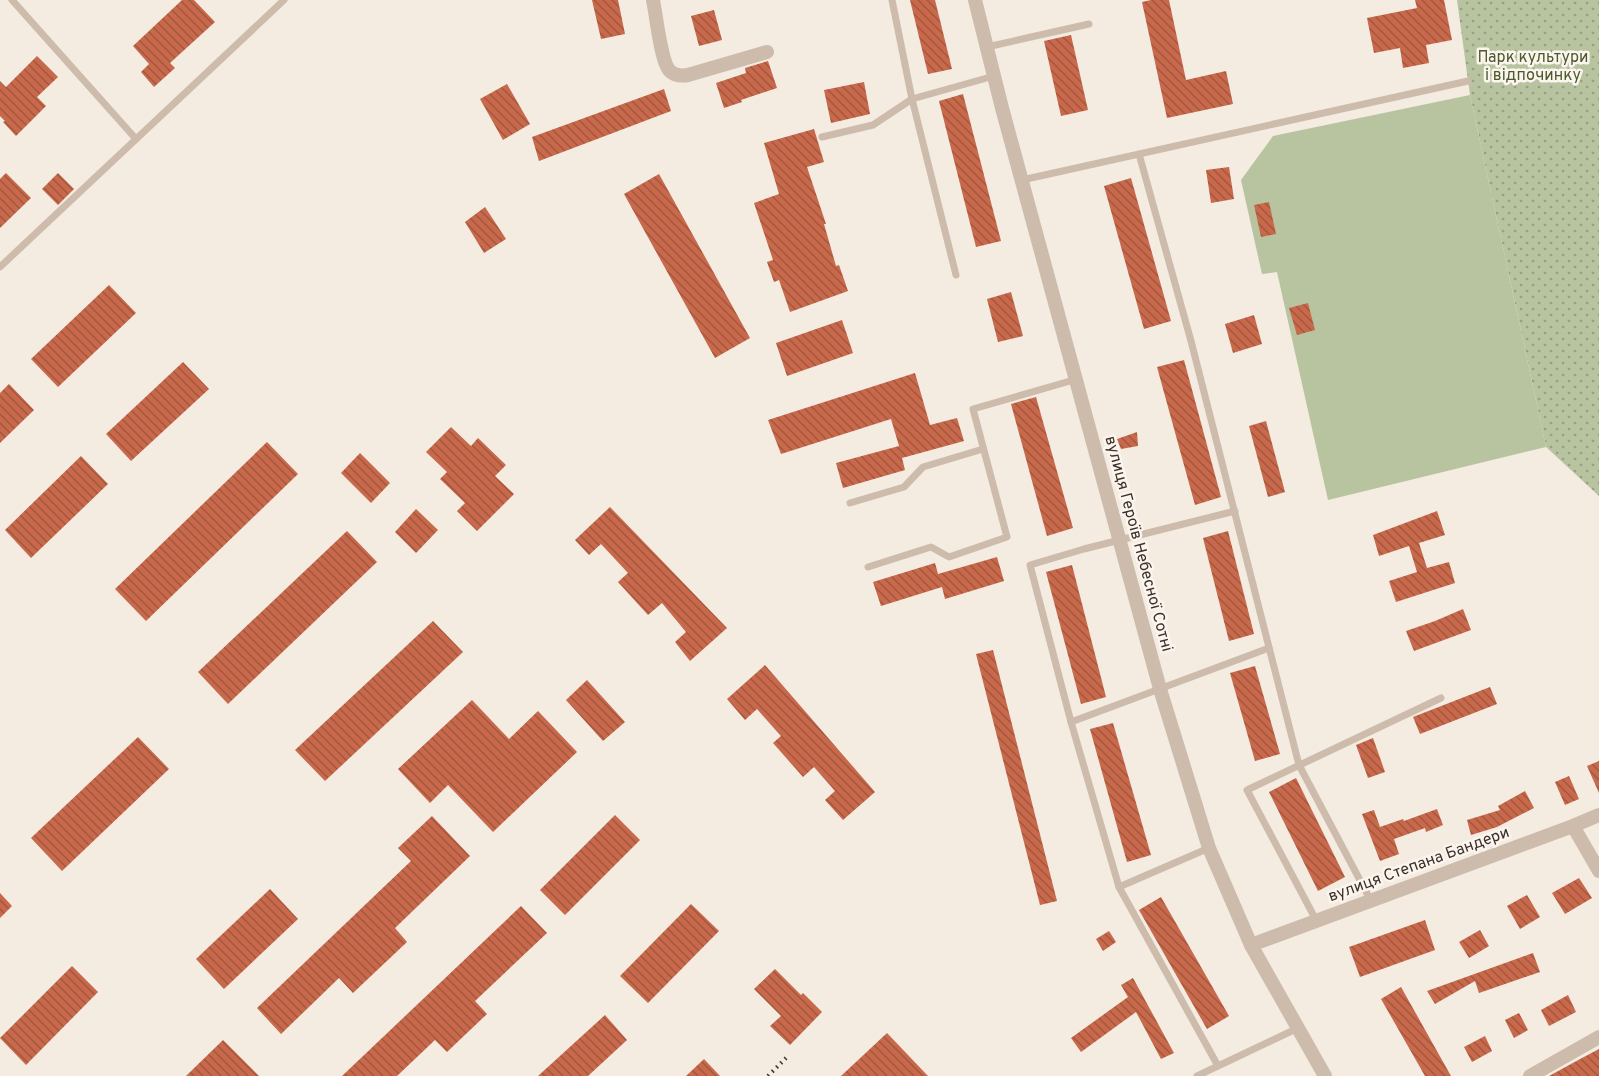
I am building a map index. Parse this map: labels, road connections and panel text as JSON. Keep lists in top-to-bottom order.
{
  "streets": {
    "street": ["вулиця Героїв Небесної Сотні", "вулиця Степана Бандери"]
  },
  "crossings": [
    ["вулиця Героїв Небесної Сотні", "вулиця Степана Бандери"]
  ],
  "parks": ["Парк культури і відпочинку"]
}
